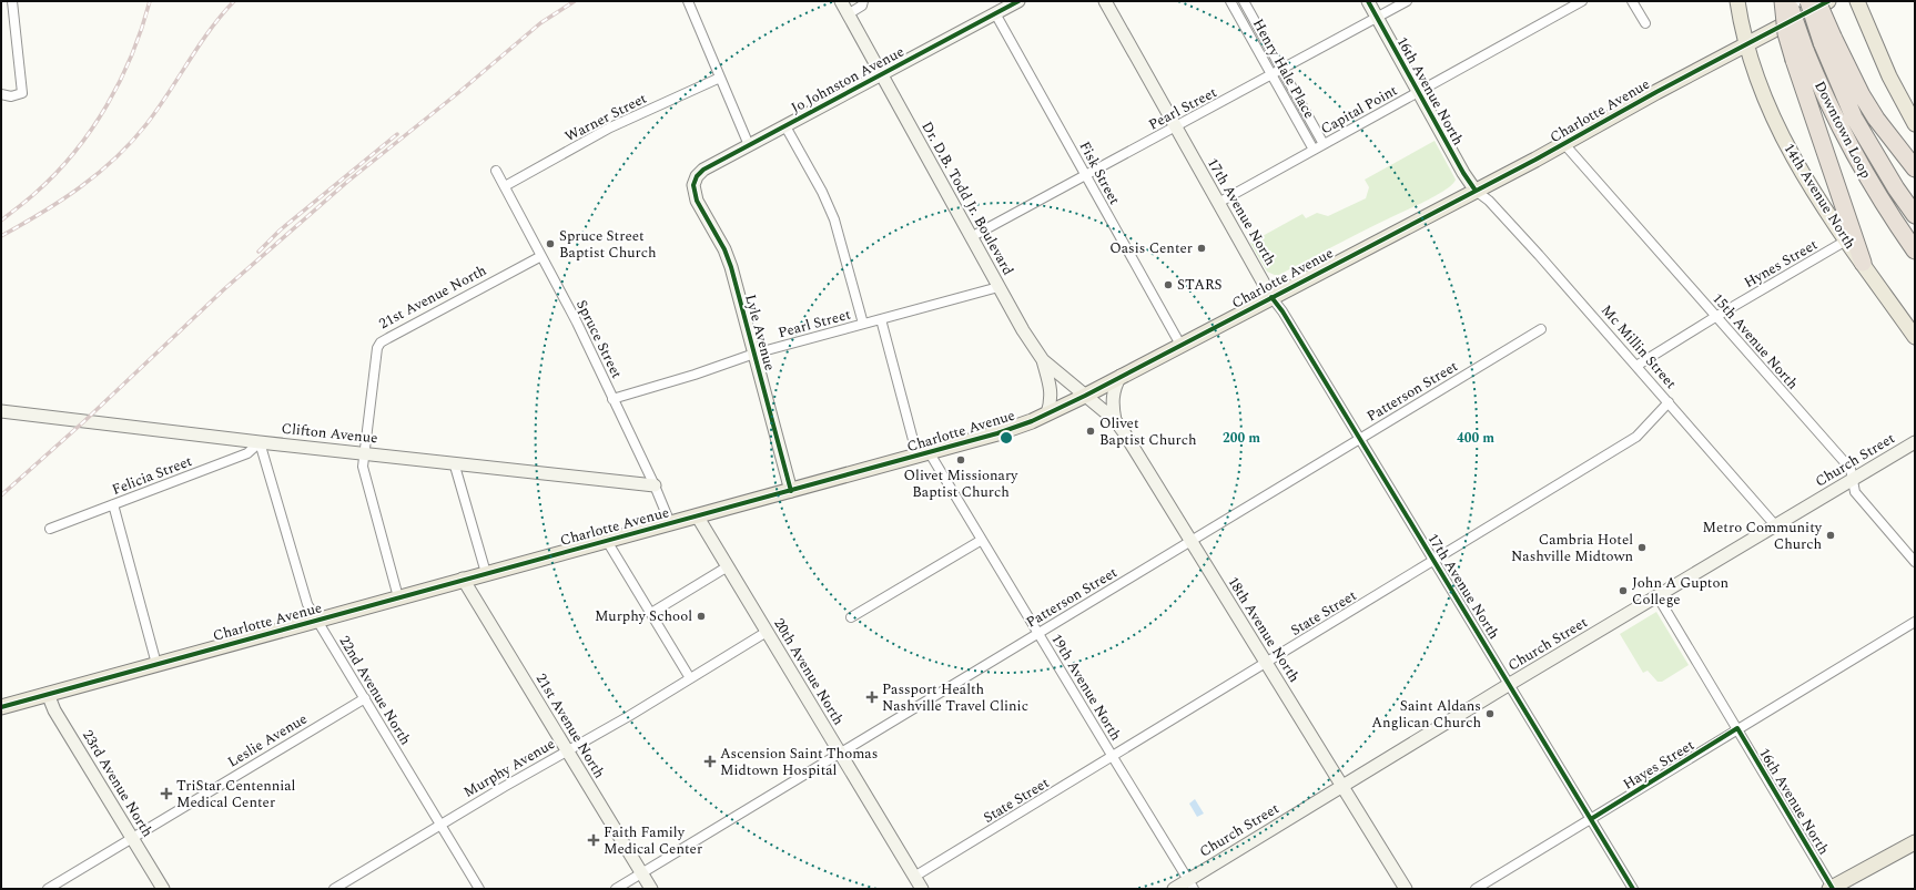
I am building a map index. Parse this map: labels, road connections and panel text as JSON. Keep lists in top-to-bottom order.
{
  "streets": {
    "highway": ["Downtown Loop"],
    "main road": [
      "Jo Johnston Avenue",
      "16th Avenue North",
      "Charlotte Avenue",
      "14th Avenue North",
      "Dr. D.B. Todd Jr. Boulevard",
      "17th Avenue North",
      "21st Avenue North",
      "Lyle Avenue",
      "Clifton Avenue",
      "Church Street",
      "18th Avenue North",
      "20th Avenue North",
      "23rd Avenue North"
    ],
    "street": [
      "Henry Hale Place",
      "Pearl Street",
      "Capital Point",
      "Warner Street",
      "Fisk Street",
      "Hynes Street",
      "Spruce Street",
      "15th Avenue North",
      "Mc Millin Street",
      "Patterson Street",
      "Felicia Street",
      "State Street",
      "19th Avenue North",
      "22nd Avenue North",
      "Leslie Avenue",
      "Hayes Street",
      "Murphy Avenue"
    ]
  },
  "crossings": [
    ["Henry Hale Place", "Pearl Street"],
    ["Henry Hale Place", "Capital Point"],
    ["Jo Johnston Avenue", "Fisk Street"],
    ["Jo Johnston Avenue", "Dr. D.B. Todd Jr. Boulevard"],
    ["Jo Johnston Avenue", "Lyle Avenue"],
    ["16th Avenue North", "Pearl Street"],
    ["16th Avenue North", "Capital Point"],
    ["16th Avenue North", "Charlotte Avenue"],
    ["16th Avenue North", "Mc Millin Street"],
    ["16th Avenue North", "Church Street"],
    ["16th Avenue North", "Hayes Street"],
    ["Pearl Street", "Fisk Street"],
    ["Pearl Street", "Dr. D.B. Todd Jr. Boulevard"],
    ["Pearl Street", "17th Avenue North"],
    ["Pearl Street", "Lyle Avenue"],
    ["Pearl Street", "Spruce Street"],
    ["Pearl Street", "19th Avenue North"],
    ["Capital Point", "17th Avenue North"],
    ["Charlotte Avenue", "Fisk Street"],
    ["Charlotte Avenue", "14th Avenue North"],
    ["Charlotte Avenue", "Dr. D.B. Todd Jr. Boulevard"],
    ["Charlotte Avenue", "17th Avenue North"],
    ["Charlotte Avenue", "21st Avenue North"],
    ["Charlotte Avenue", "Lyle Avenue"],
    ["Charlotte Avenue", "Spruce Street"],
    ["Charlotte Avenue", "15th Avenue North"],
    ["Charlotte Avenue", "Mc Millin Street"],
    ["Charlotte Avenue", "18th Avenue North"],
    ["Charlotte Avenue", "20th Avenue North"],
    ["Charlotte Avenue", "19th Avenue North"],
    ["Charlotte Avenue", "22nd Avenue North"],
    ["Charlotte Avenue", "23rd Avenue North"],
    ["Warner Street", "Spruce Street"],
    ["14th Avenue North", "Hynes Street"],
    ["Dr. D.B. Todd Jr. Boulevard", "18th Avenue North"],
    ["17th Avenue North", "Patterson Street"],
    ["17th Avenue North", "Church Street"],
    ["17th Avenue North", "State Street"],
    ["17th Avenue North", "Hayes Street"],
    ["Hynes Street", "15th Avenue North"],
    ["Hynes Street", "Mc Millin Street"],
    ["21st Avenue North", "Spruce Street"],
    ["21st Avenue North", "Patterson Street"],
    ["21st Avenue North", "Clifton Avenue"],
    ["21st Avenue North", "Murphy Avenue"],
    ["Spruce Street", "Clifton Avenue"],
    ["15th Avenue North", "Church Street"],
    ["Mc Millin Street", "Church Street"],
    ["Mc Millin Street", "State Street"],
    ["Patterson Street", "18th Avenue North"],
    ["Patterson Street", "20th Avenue North"],
    ["Patterson Street", "19th Avenue North"],
    ["Clifton Avenue", "Felicia Street"],
    ["Clifton Avenue", "22nd Avenue North"],
    ["Church Street", "18th Avenue North"],
    ["Church Street", "19th Avenue North"],
    ["Felicia Street", "22nd Avenue North"],
    ["State Street", "18th Avenue North"],
    ["State Street", "20th Avenue North"],
    ["State Street", "19th Avenue North"],
    ["20th Avenue North", "Murphy Avenue"],
    ["22nd Avenue North", "Leslie Avenue"],
    ["22nd Avenue North", "Murphy Avenue"],
    ["Leslie Avenue", "23rd Avenue North"]
  ],
  "places": {
    "other": [
      "Spruce Street Baptist Church",
      "Oasis Center",
      "STARS",
      "Olivet Baptist Church",
      "Olivet Missionary Baptist Church",
      "Metro Community Church",
      "Cambria Hotel Nashville Midtown",
      "John A Gupton College",
      "Murphy School",
      "Saint Aldans Anglican Church"
    ],
    "health": [
      "Passport Health Nashville Travel Clinic",
      "Ascension Saint Thomas Midtown Hospital",
      "TriStar Centennial Medical Center",
      "Faith Family Medical Center"
    ]
  },
  "rings": ["200 m", "400 m"]
}
